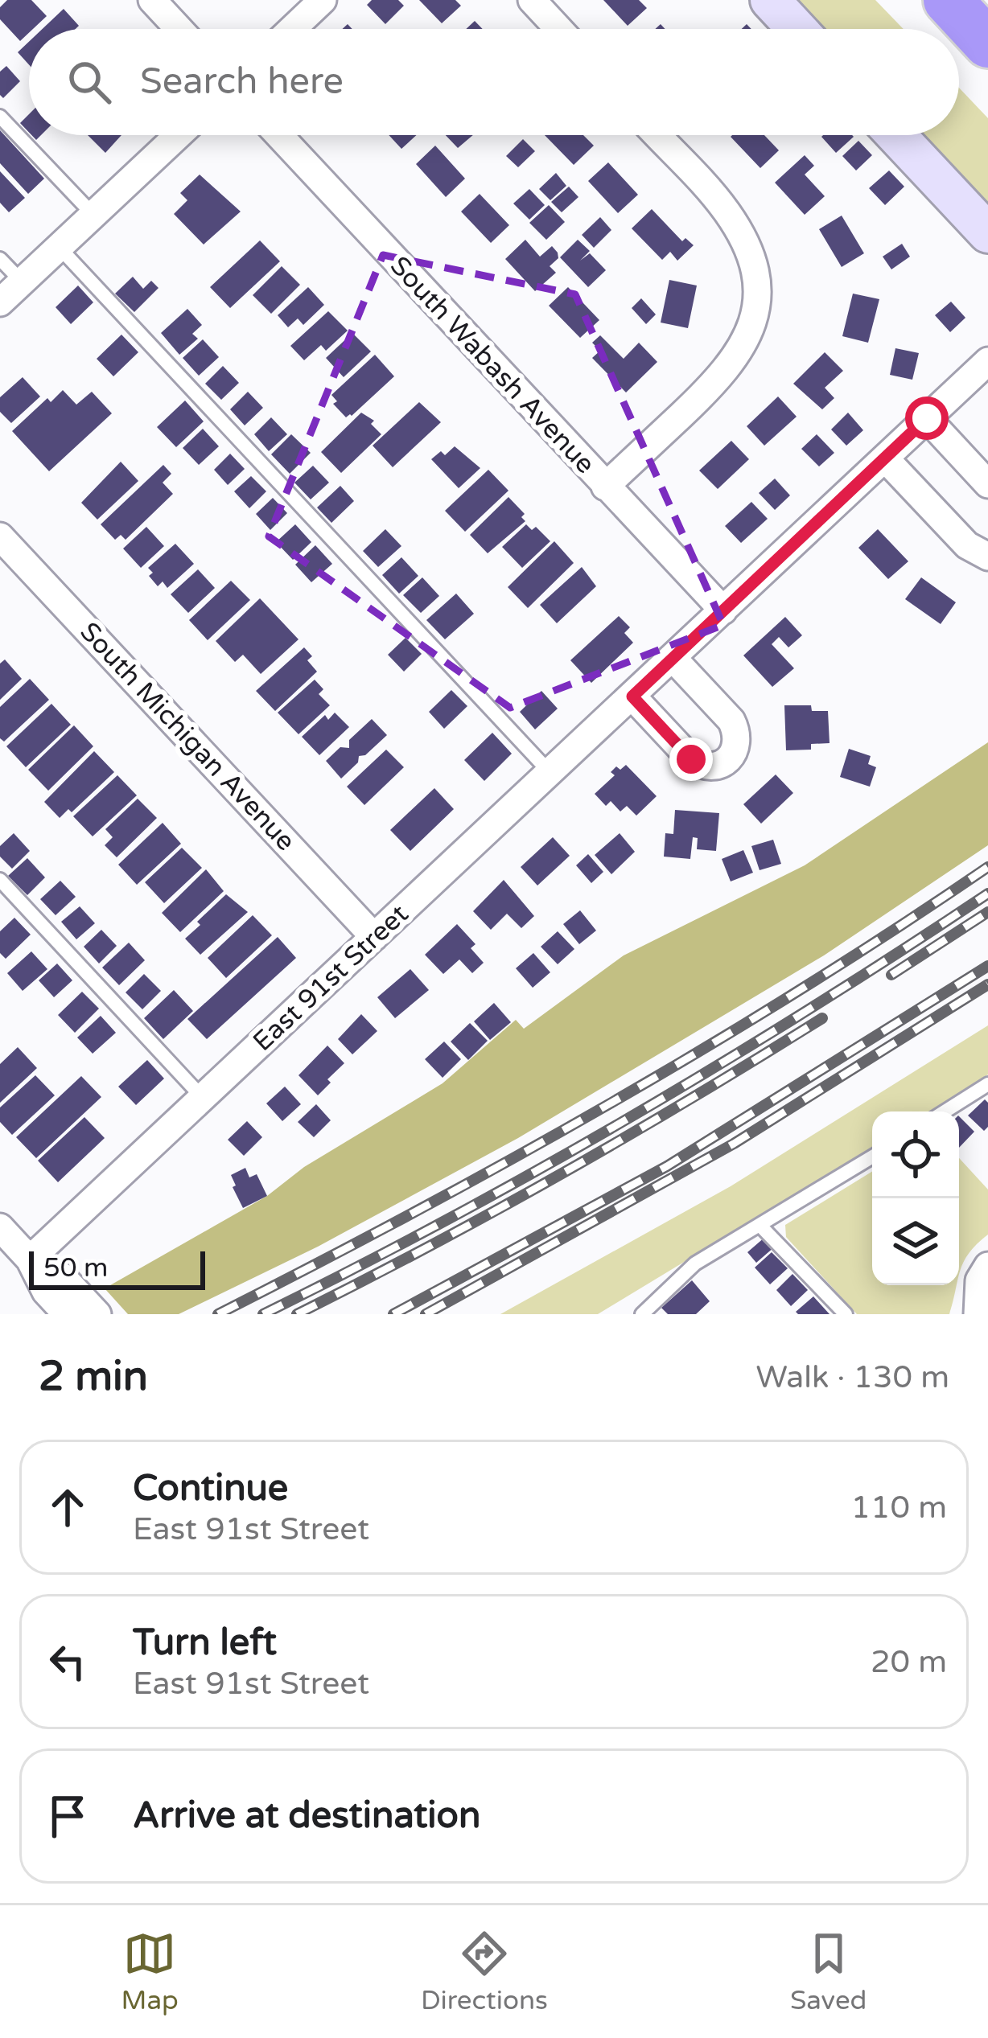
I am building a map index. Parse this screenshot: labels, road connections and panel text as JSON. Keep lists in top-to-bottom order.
{
  "streets": {
    "street": ["South Wabash Avenue", "South Michigan Avenue", "East 91st Street"]
  },
  "crossings": [
    ["South Wabash Avenue", "East 91st Street"],
    ["South Michigan Avenue", "East 91st Street"]
  ],
  "scale_bar": "50 m",
  "page": {
    "search": "Search here",
    "scale": "50 m",
    "heading": ["2 min", "Walk · 130 m"],
    "list": [
      ["Continue", "East 91st Street", "110 m"],
      ["Turn left", "East 91st Street", "20 m"],
      "Arrive at destination"
    ],
    "nav": ["Map", "Directions", "Saved"]
  }
}
